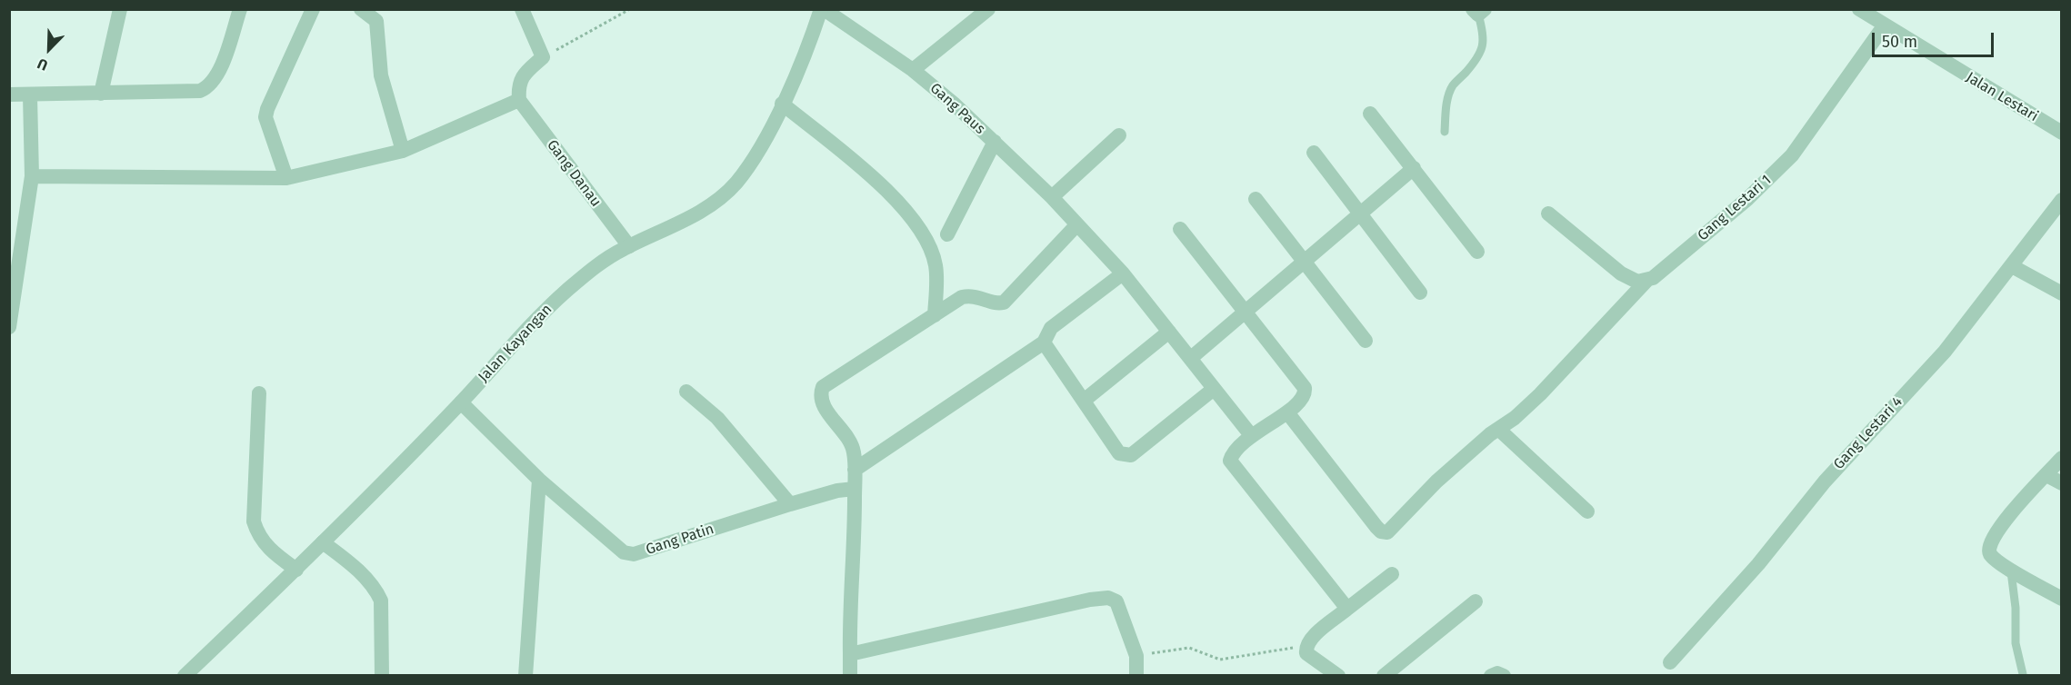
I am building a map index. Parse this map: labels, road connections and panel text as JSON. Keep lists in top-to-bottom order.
{
  "streets": {
    "street": [
      "Jalan Lestari",
      "Gang Paus",
      "Gang Danau",
      "Gang Lestari 1",
      "Jalan Kayangan",
      "Gang Lestari 4",
      "Gang Patin"
    ]
  },
  "crossings": [
    ["Jalan Lestari", "Gang Lestari 1"],
    ["Gang Paus", "Jalan Kayangan"],
    ["Gang Danau", "Jalan Kayangan"],
    ["Jalan Kayangan", "Gang Patin"]
  ],
  "scale_bar": "50 m",
  "north": "bottom left"
}
